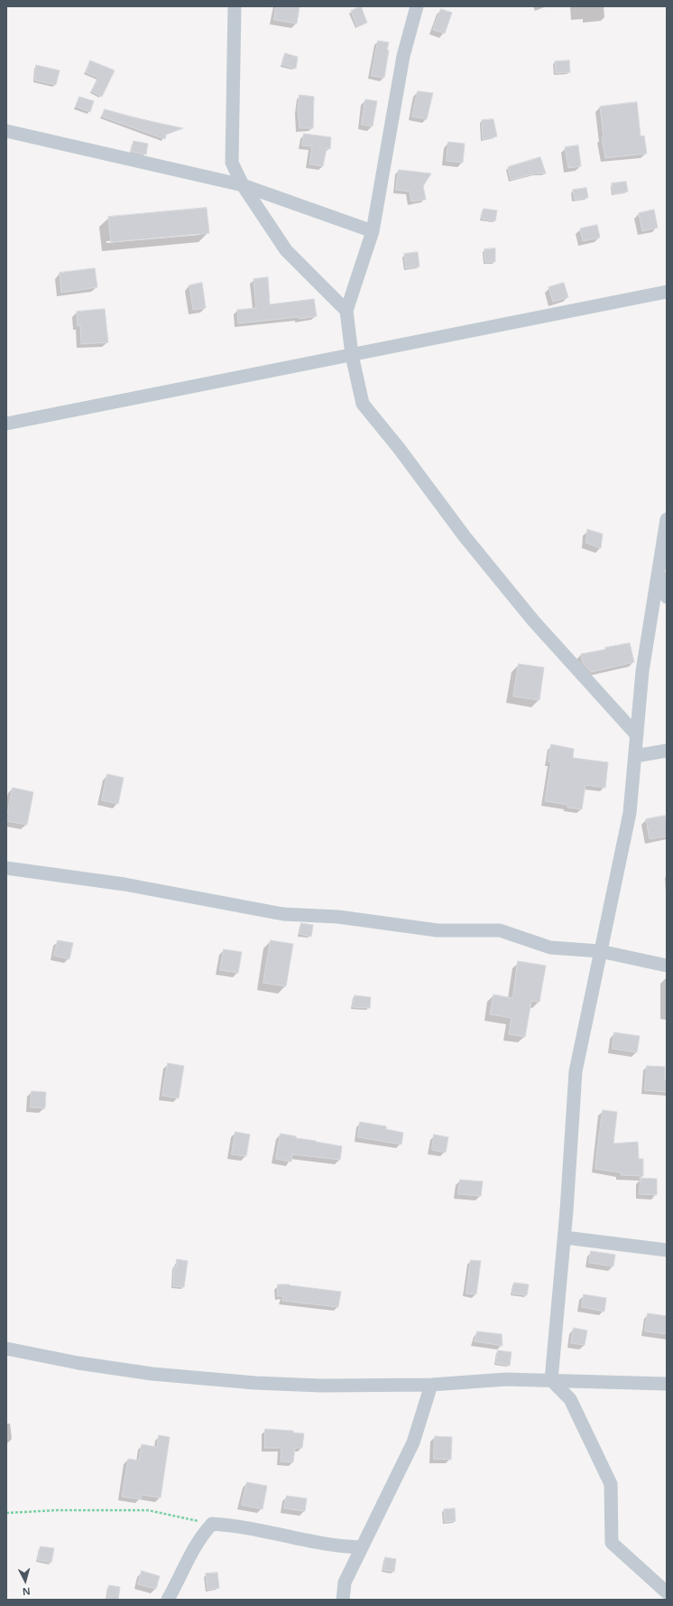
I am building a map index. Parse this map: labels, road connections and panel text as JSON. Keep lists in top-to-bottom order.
{
  "north": "bottom"
}
